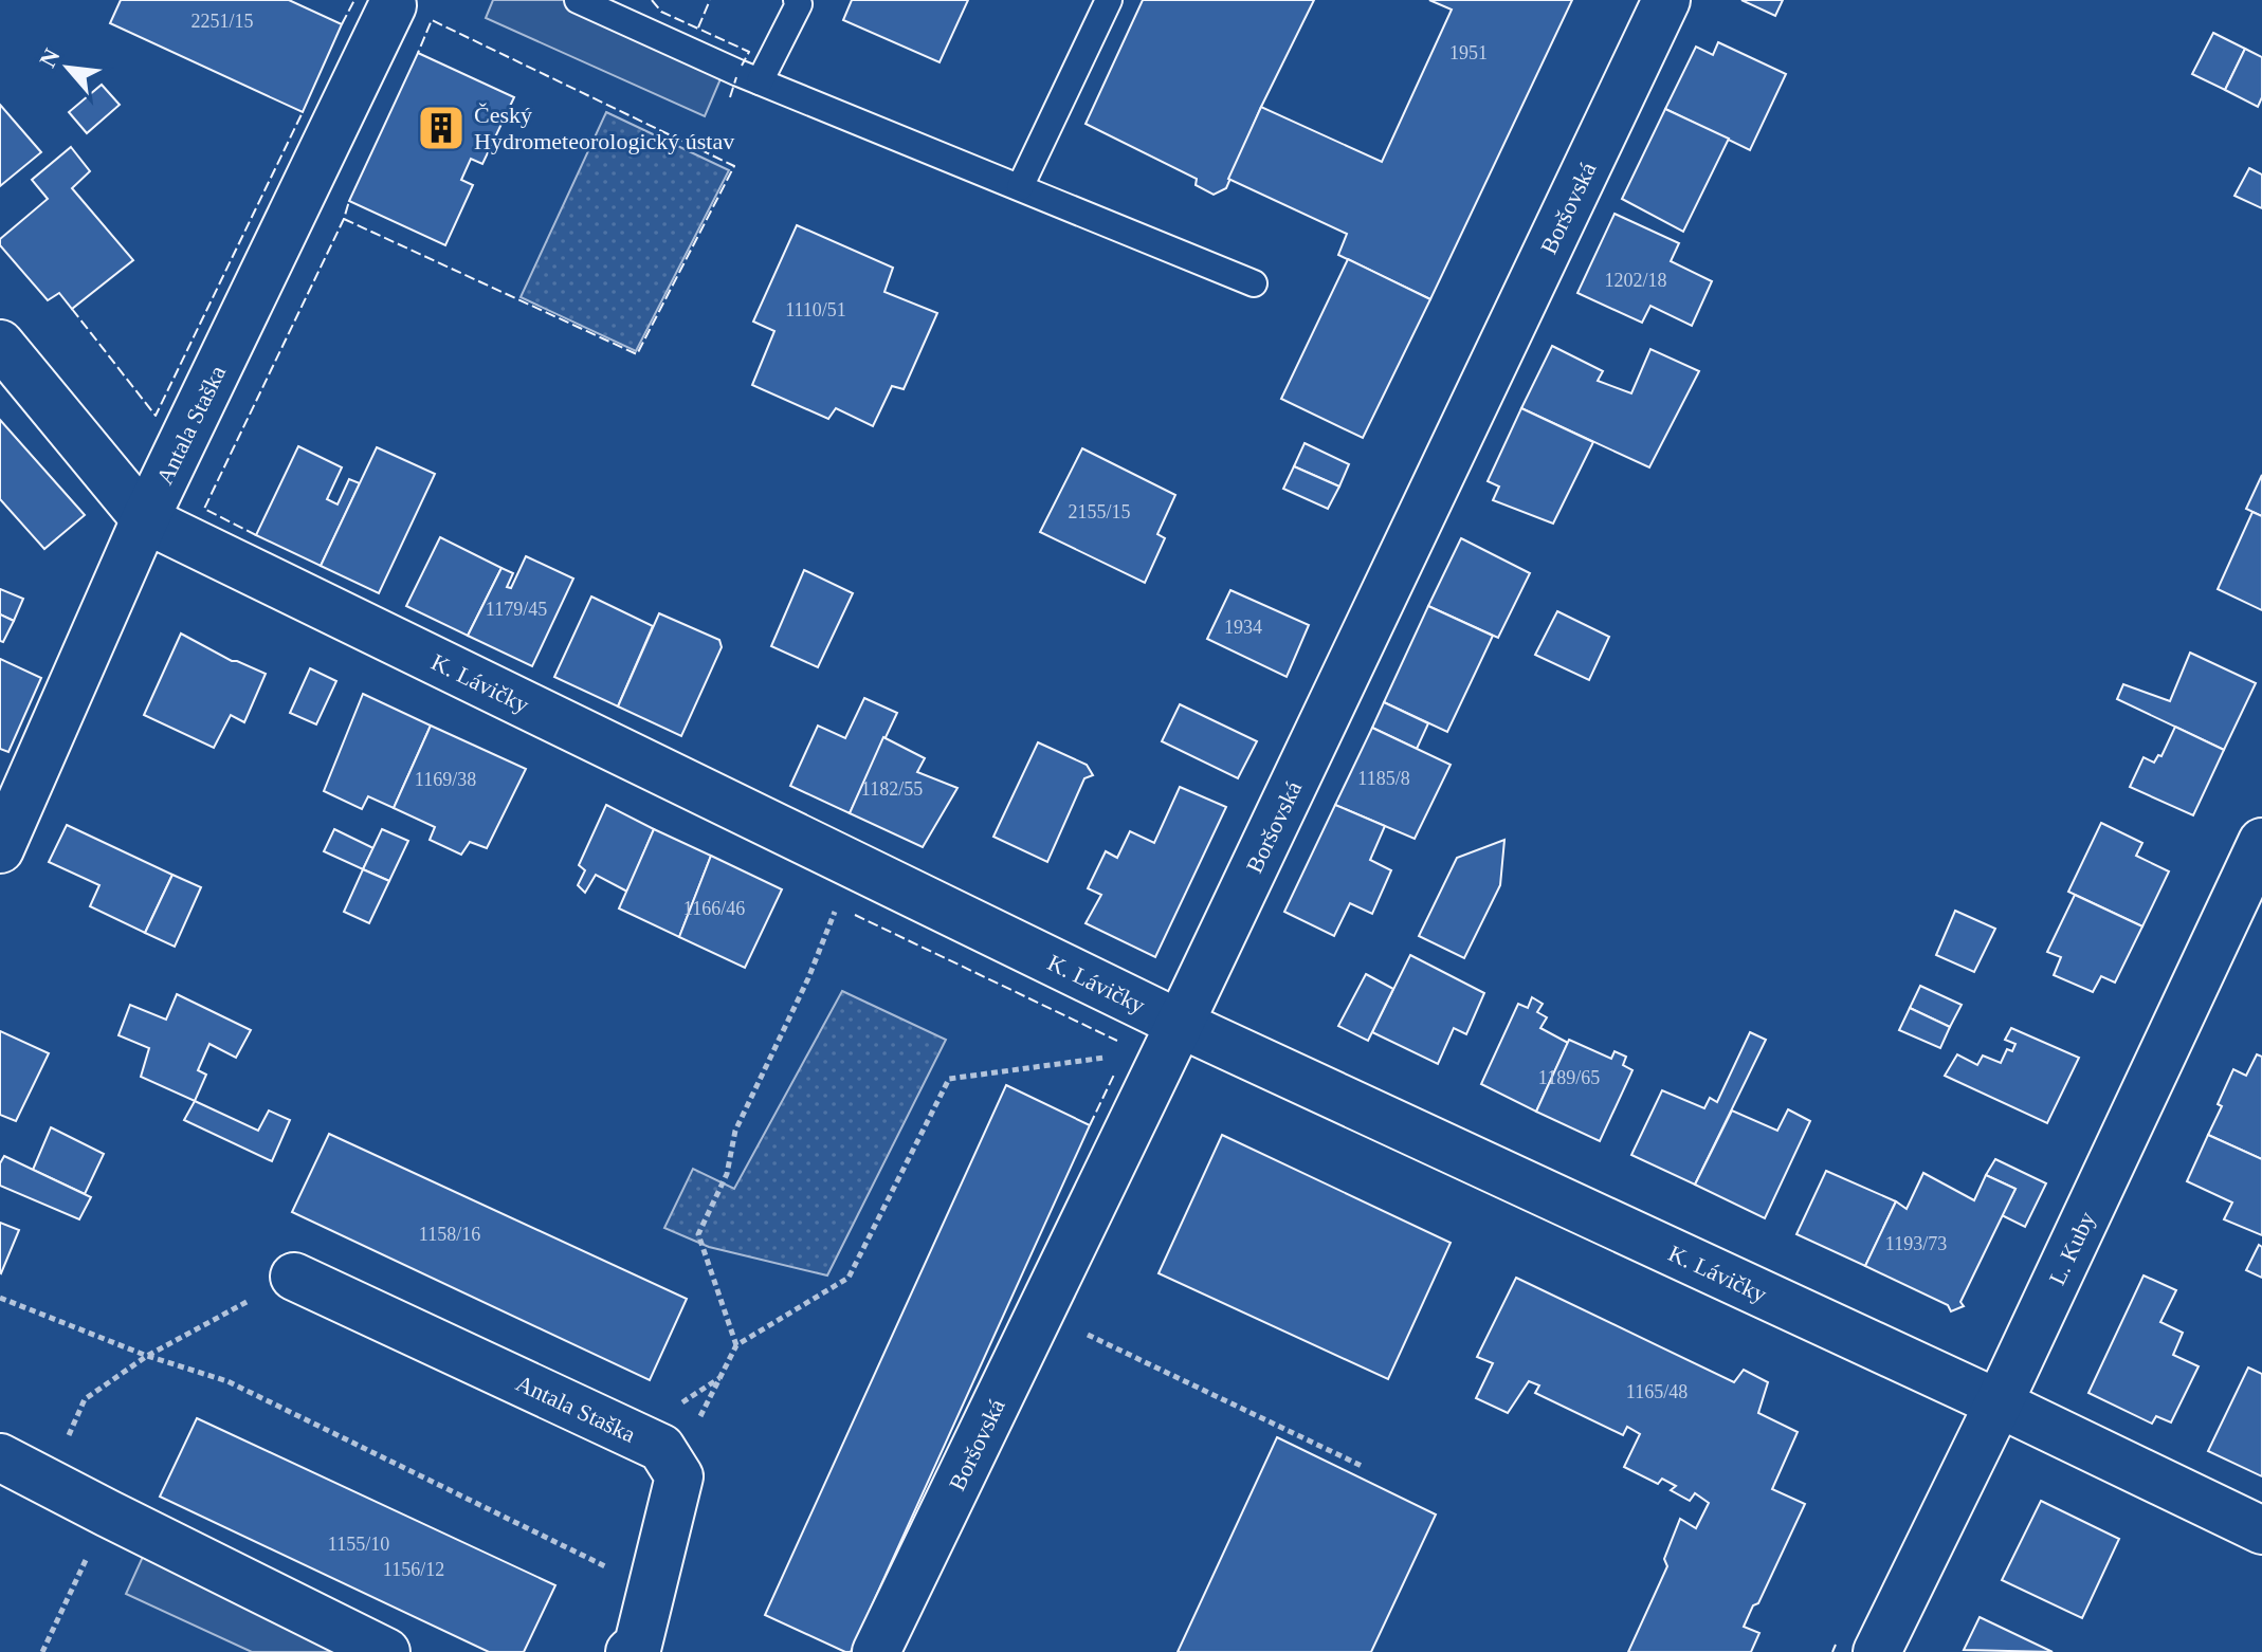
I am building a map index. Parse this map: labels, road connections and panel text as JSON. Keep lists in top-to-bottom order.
{
  "streets": {
    "street": [
      "Boršovská",
      "Antala Staška",
      "K. Lávičky",
      "L. Kuby"
    ]
  },
  "crossings": [
    ["Boršovská", "K. Lávičky"],
    ["Antala Staška", "K. Lávičky"],
    ["K. Lávičky", "L. Kuby"]
  ],
  "places": {
    "building": ["Český Hydrometeorologický ústav"]
  },
  "house_numbers": [
    "2251/15",
    "1951",
    "1202/18",
    "1110/51",
    "2155/15",
    "1179/45",
    "1934",
    "1185/8",
    "1169/38",
    "1182/55",
    "1166/46",
    "1189/65",
    "1158/16",
    "1193/73",
    "1165/48",
    "1155/10",
    "1156/12"
  ],
  "north": "top left"
}
